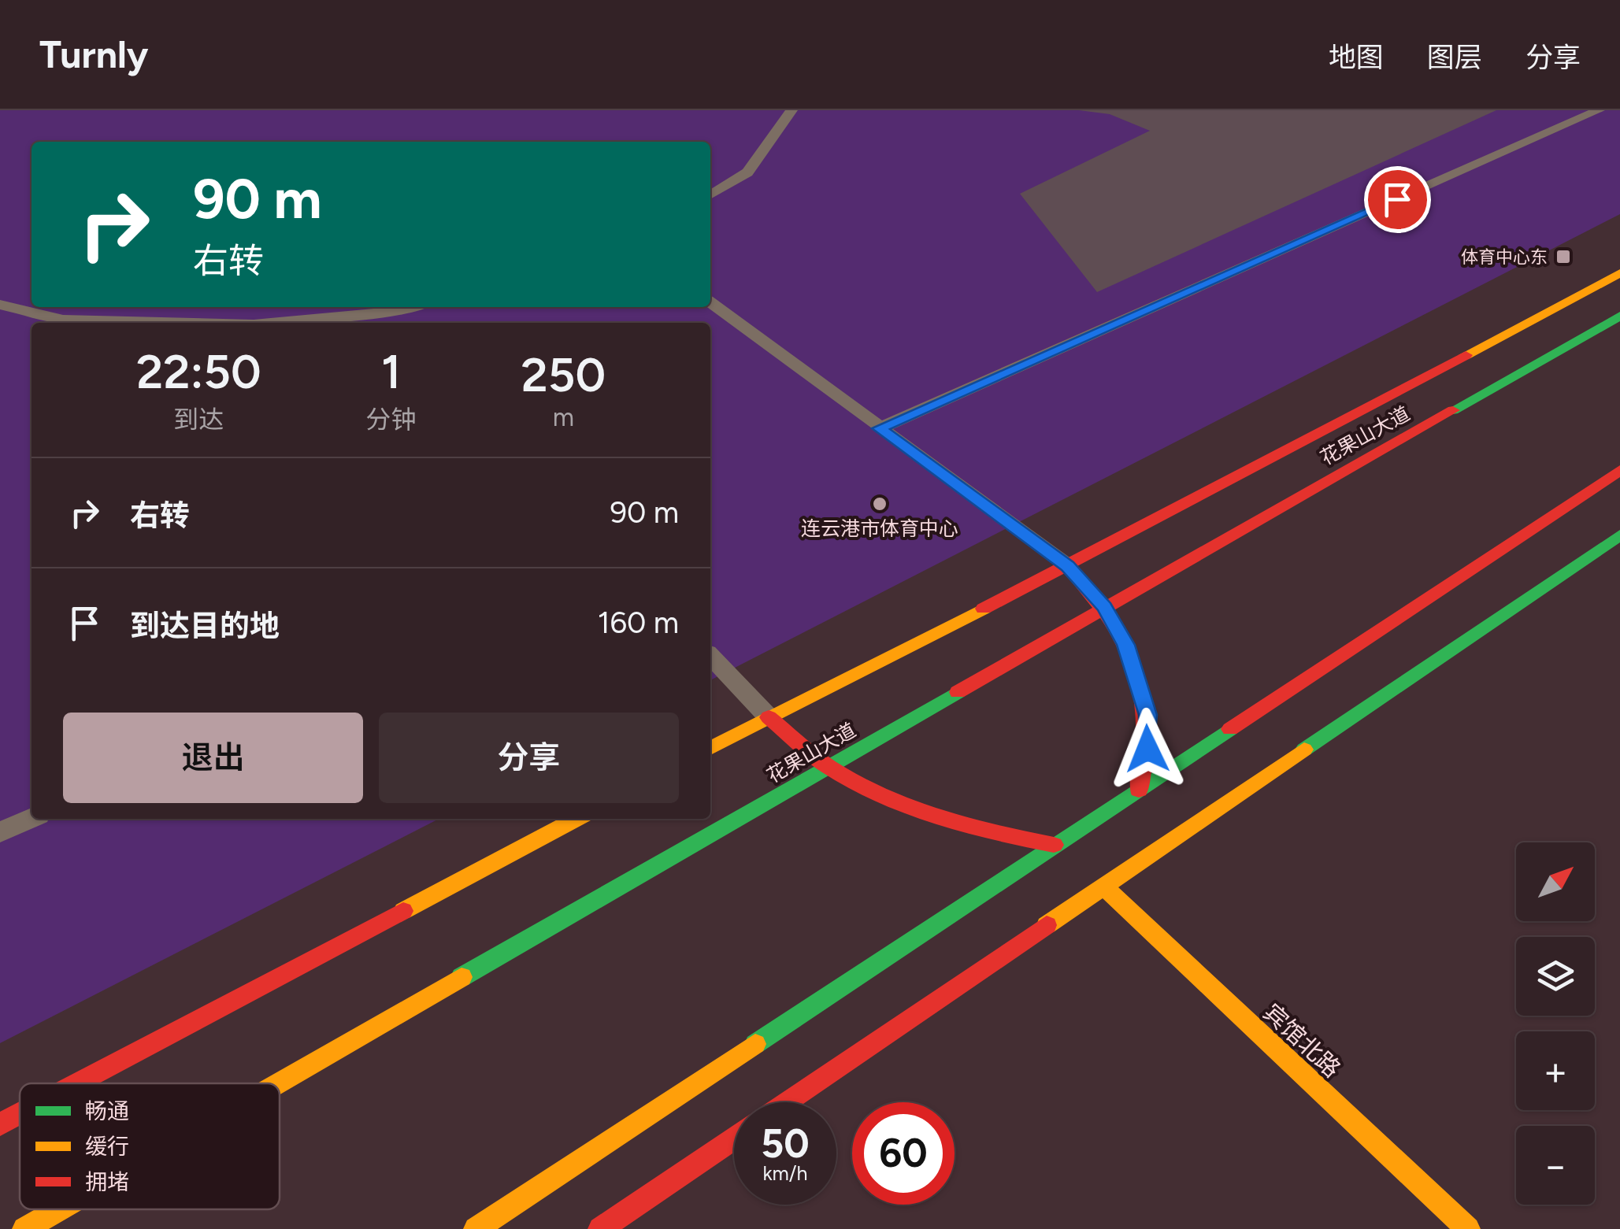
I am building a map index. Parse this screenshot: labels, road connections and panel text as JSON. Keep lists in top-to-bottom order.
{
  "streets": {
    "main road": ["花果山大道", "宾馆北路"]
  },
  "places": {
    "transit": ["体育中心东"],
    "other": ["连云港市体育中心"]
  },
  "legend": ["畅通", "缓行", "拥堵"],
  "north": "top right",
  "page": {
    "header": "Turnly",
    "nav": ["地图", "图层", "分享"],
    "turn": ["90 m", "右转"],
    "eta": [
      "22:50",
      "到达",
      "1",
      "分钟",
      "250",
      "m"
    ],
    "list": [
      {
        "name": "右转",
        "value": "90 m"
      },
      {
        "name": "到达目的地",
        "value": "160 m"
      }
    ],
    "buttons": ["退出", "分享"],
    "map_buttons": ["+", "−"],
    "speed": "50 km/h",
    "limit": "60"
  }
}
